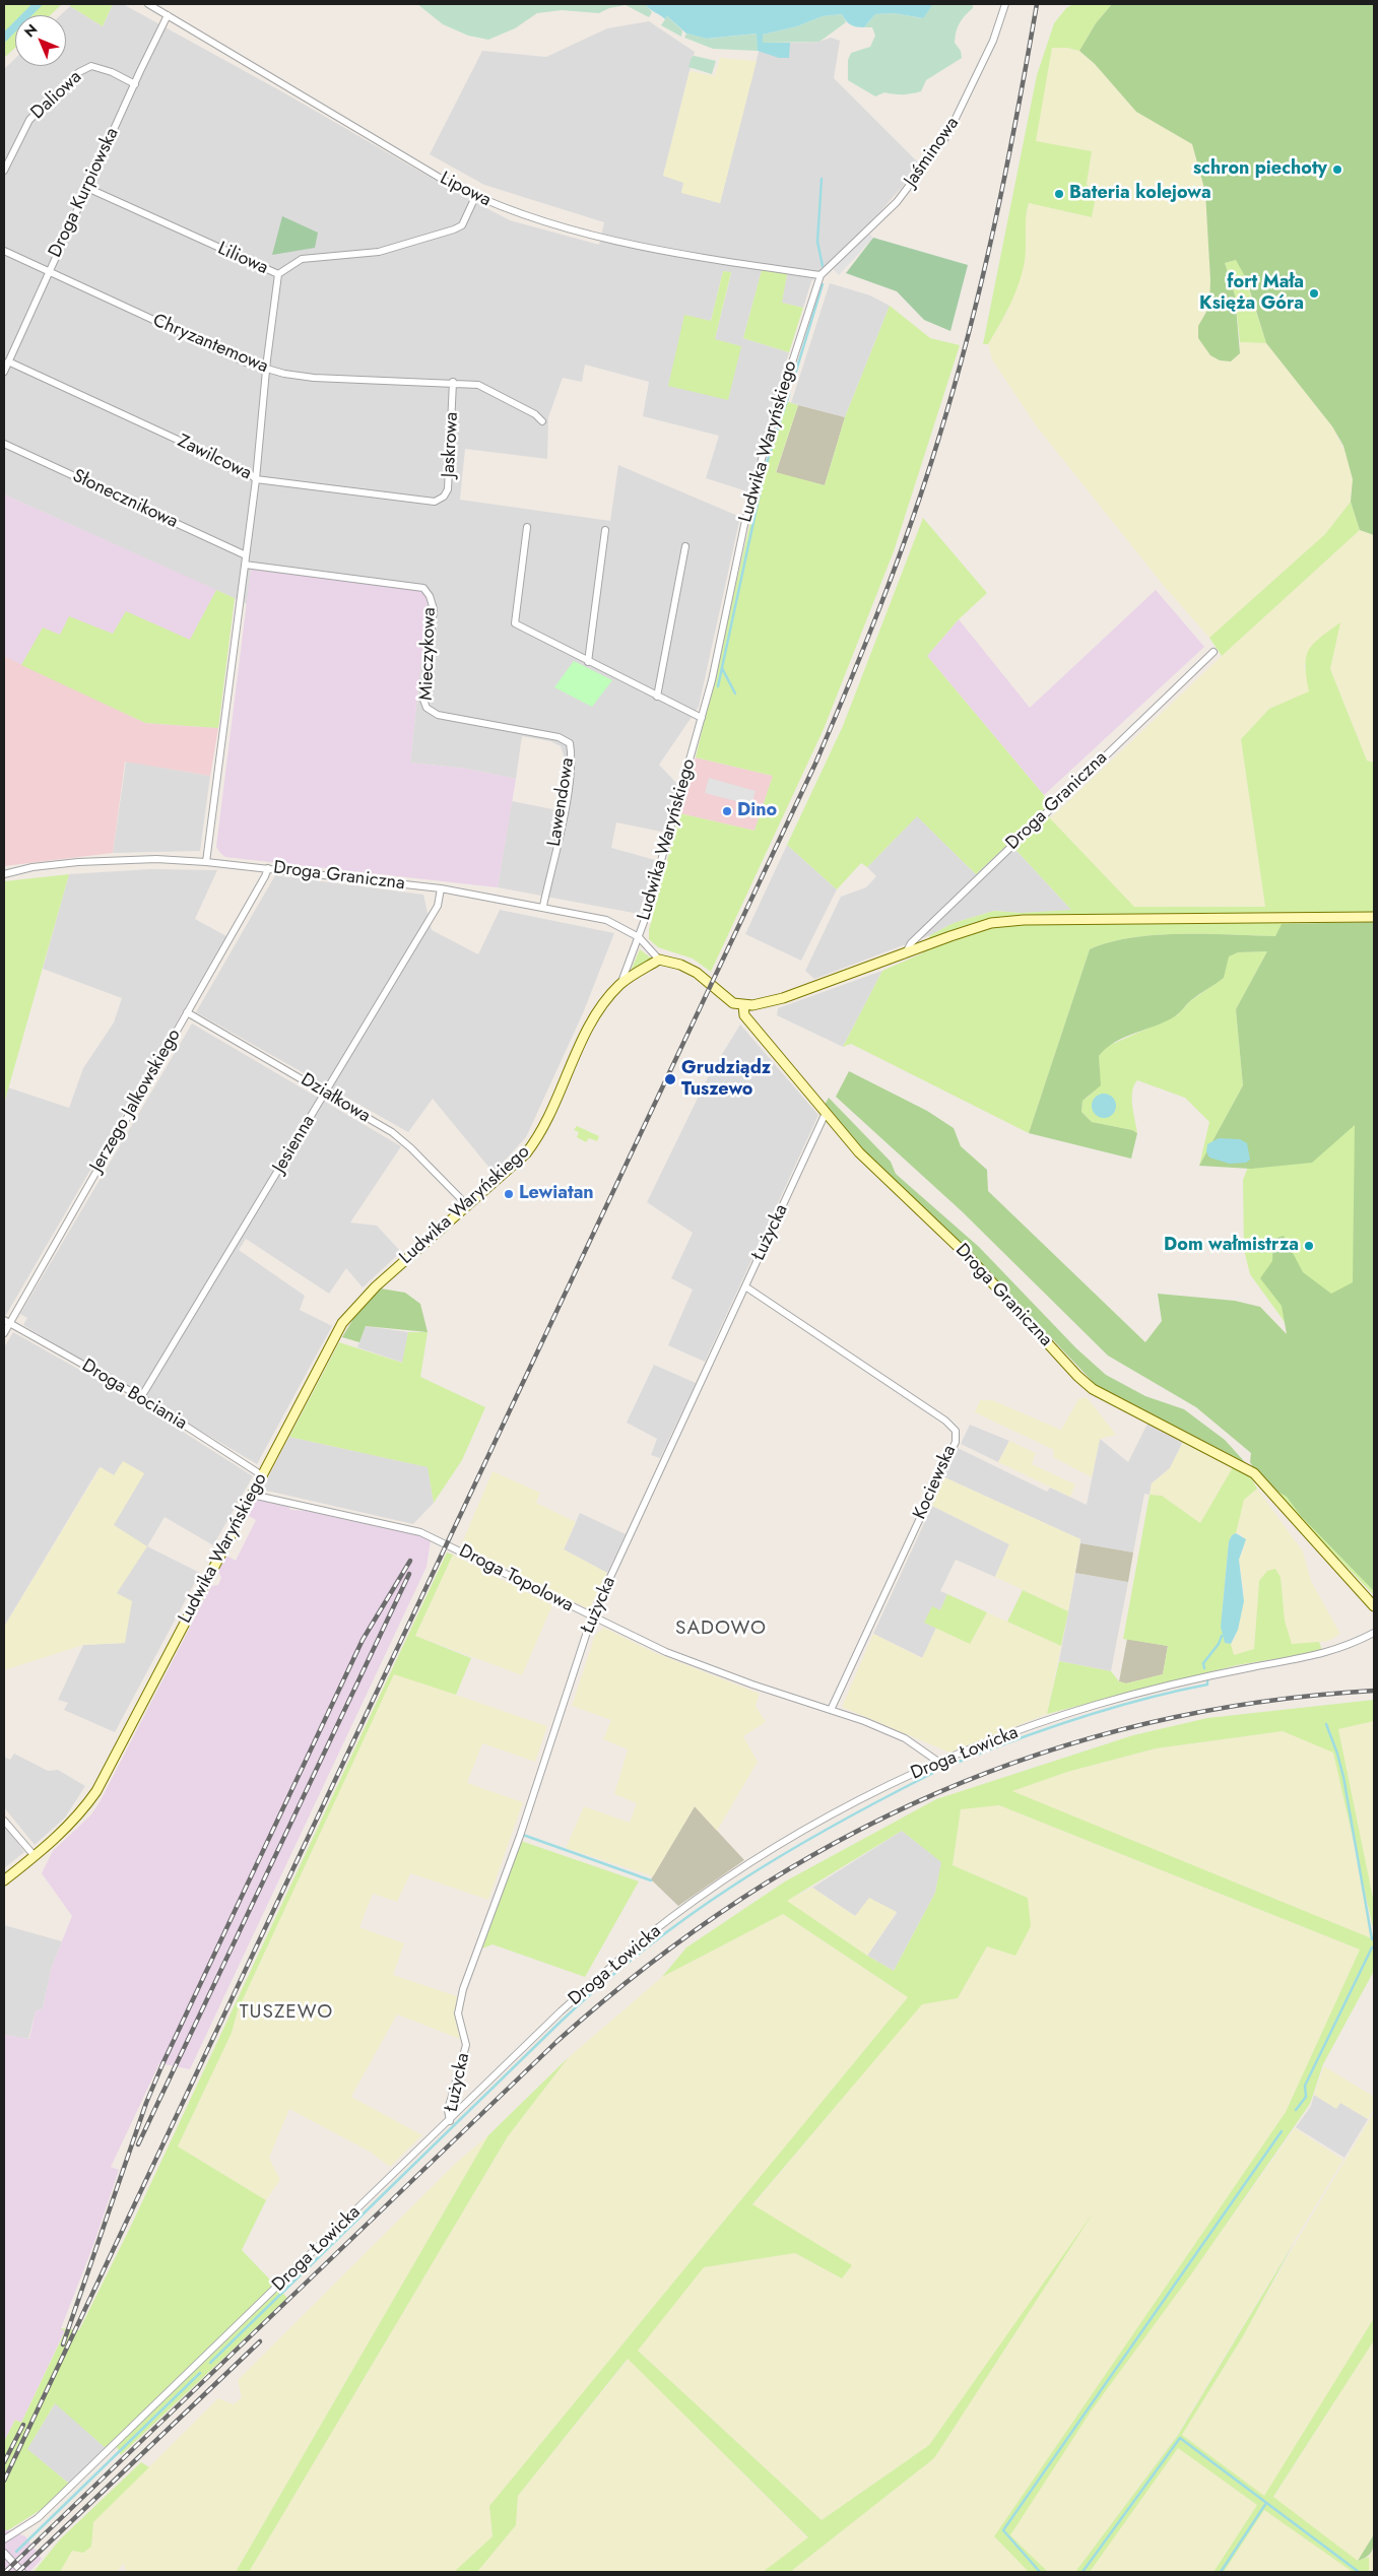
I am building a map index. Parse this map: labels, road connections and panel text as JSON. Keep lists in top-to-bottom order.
{
  "streets": {
    "street": [
      "Daliowa",
      "Jaśminowa",
      "Lipowa",
      "Droga Kurpiowska",
      "Liliowa",
      "Chryzantemowa",
      "Ludwika Waryńskiego",
      "Jaskrowa",
      "Zawilcowa",
      "Słonecznikowa",
      "Mieczykowa",
      "Droga Graniczna",
      "Lawendowa",
      "Działkowa",
      "Jerzego Jalkowskiego",
      "Jesienna",
      "Łużycka",
      "Droga Bociania",
      "Kociewska",
      "Droga Topolowa",
      "Droga Łowicka"
    ]
  },
  "crossings": [
    ["Daliowa", "Droga Kurpiowska"],
    ["Jaśminowa", "Lipowa"],
    ["Jaśminowa", "Ludwika Waryńskiego"],
    ["Lipowa", "Droga Kurpiowska"],
    ["Lipowa", "Liliowa"],
    ["Lipowa", "Ludwika Waryńskiego"],
    ["Droga Kurpiowska", "Liliowa"],
    ["Droga Kurpiowska", "Chryzantemowa"],
    ["Droga Kurpiowska", "Zawilcowa"],
    ["Chryzantemowa", "Jaskrowa"],
    ["Ludwika Waryńskiego", "Droga Graniczna"],
    ["Ludwika Waryńskiego", "Działkowa"],
    ["Ludwika Waryńskiego", "Droga Bociania"],
    ["Ludwika Waryńskiego", "Droga Topolowa"],
    ["Jaskrowa", "Zawilcowa"],
    ["Mieczykowa", "Lawendowa"],
    ["Droga Graniczna", "Lawendowa"],
    ["Droga Graniczna", "Jerzego Jalkowskiego"],
    ["Droga Graniczna", "Jesienna"],
    ["Droga Graniczna", "Łużycka"],
    ["Działkowa", "Jerzego Jalkowskiego"],
    ["Działkowa", "Jesienna"],
    ["Jerzego Jalkowskiego", "Droga Bociania"],
    ["Jesienna", "Droga Bociania"],
    ["Łużycka", "Kociewska"],
    ["Łużycka", "Droga Topolowa"],
    ["Łużycka", "Droga Łowicka"],
    ["Kociewska", "Droga Topolowa"],
    ["Droga Topolowa", "Droga Łowicka"]
  ],
  "districts": ["SADOWO", "TUSZEWO"],
  "places": [
    "schron piechoty",
    "Bateria kolejowa",
    "fort Mała Księża Góra",
    "Dino",
    "Grudziądz Tuszewo",
    "Lewiatan",
    "Dom wałmistrza"
  ],
  "north": "top left"
}
